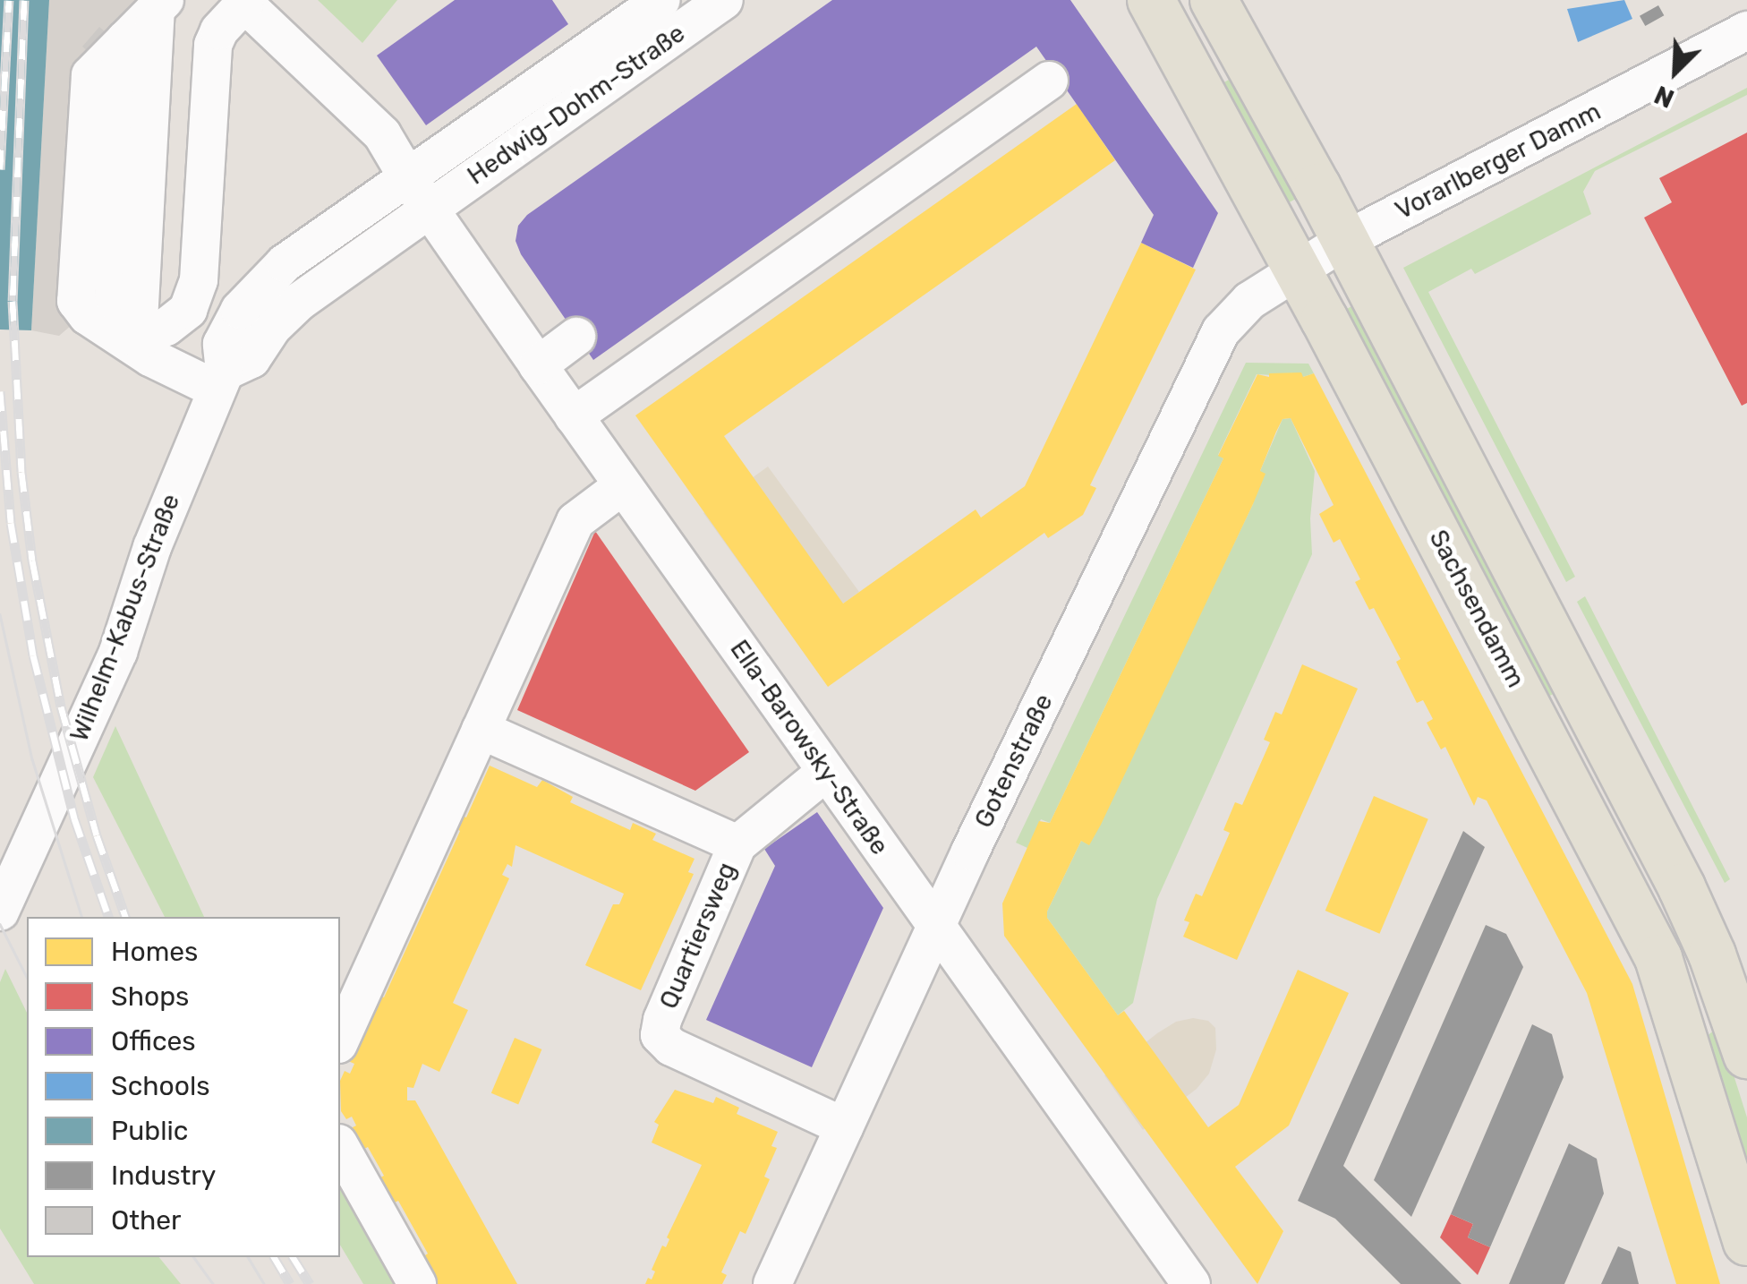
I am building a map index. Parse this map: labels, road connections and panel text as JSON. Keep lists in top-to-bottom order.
{
  "streets": {
    "main road": ["Sachsendamm"],
    "street": [
      "Hedwig-Dohm-Straße",
      "Vorarlberger Damm",
      "Wilhelm-Kabus-Straße",
      "Ella-Barowsky-Straße",
      "Gotenstraße",
      "Quartiersweg"
    ]
  },
  "crossings": [
    ["Hedwig-Dohm-Straße", "Wilhelm-Kabus-Straße"],
    ["Hedwig-Dohm-Straße", "Ella-Barowsky-Straße"],
    ["Vorarlberger Damm", "Sachsendamm"],
    ["Vorarlberger Damm", "Gotenstraße"],
    ["Sachsendamm", "Gotenstraße"],
    ["Wilhelm-Kabus-Straße", "Ella-Barowsky-Straße"],
    ["Ella-Barowsky-Straße", "Gotenstraße"],
    ["Ella-Barowsky-Straße", "Quartiersweg"],
    ["Gotenstraße", "Quartiersweg"]
  ],
  "legend": [
    "Homes",
    "Shops",
    "Offices",
    "Schools",
    "Public",
    "Industry",
    "Other"
  ],
  "north": "bottom left"
}
